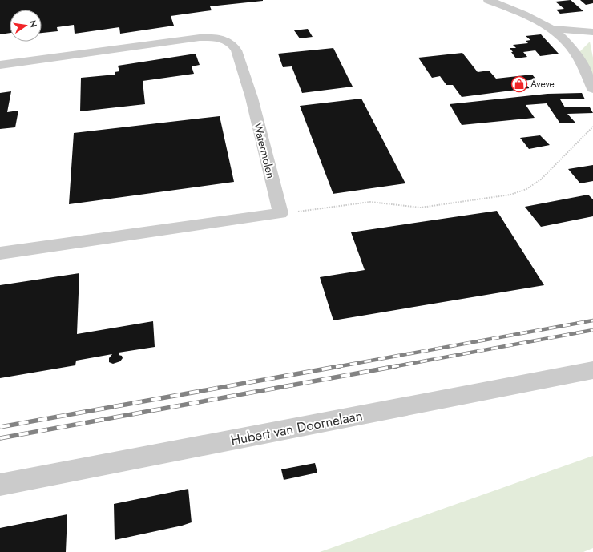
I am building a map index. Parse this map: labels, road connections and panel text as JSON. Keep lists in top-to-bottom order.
{
  "streets": {
    "street": ["Watermolen", "Hubert van Doornelaan"]
  },
  "places": {
    "shop": ["Aveve"]
  },
  "north": "right"
}
